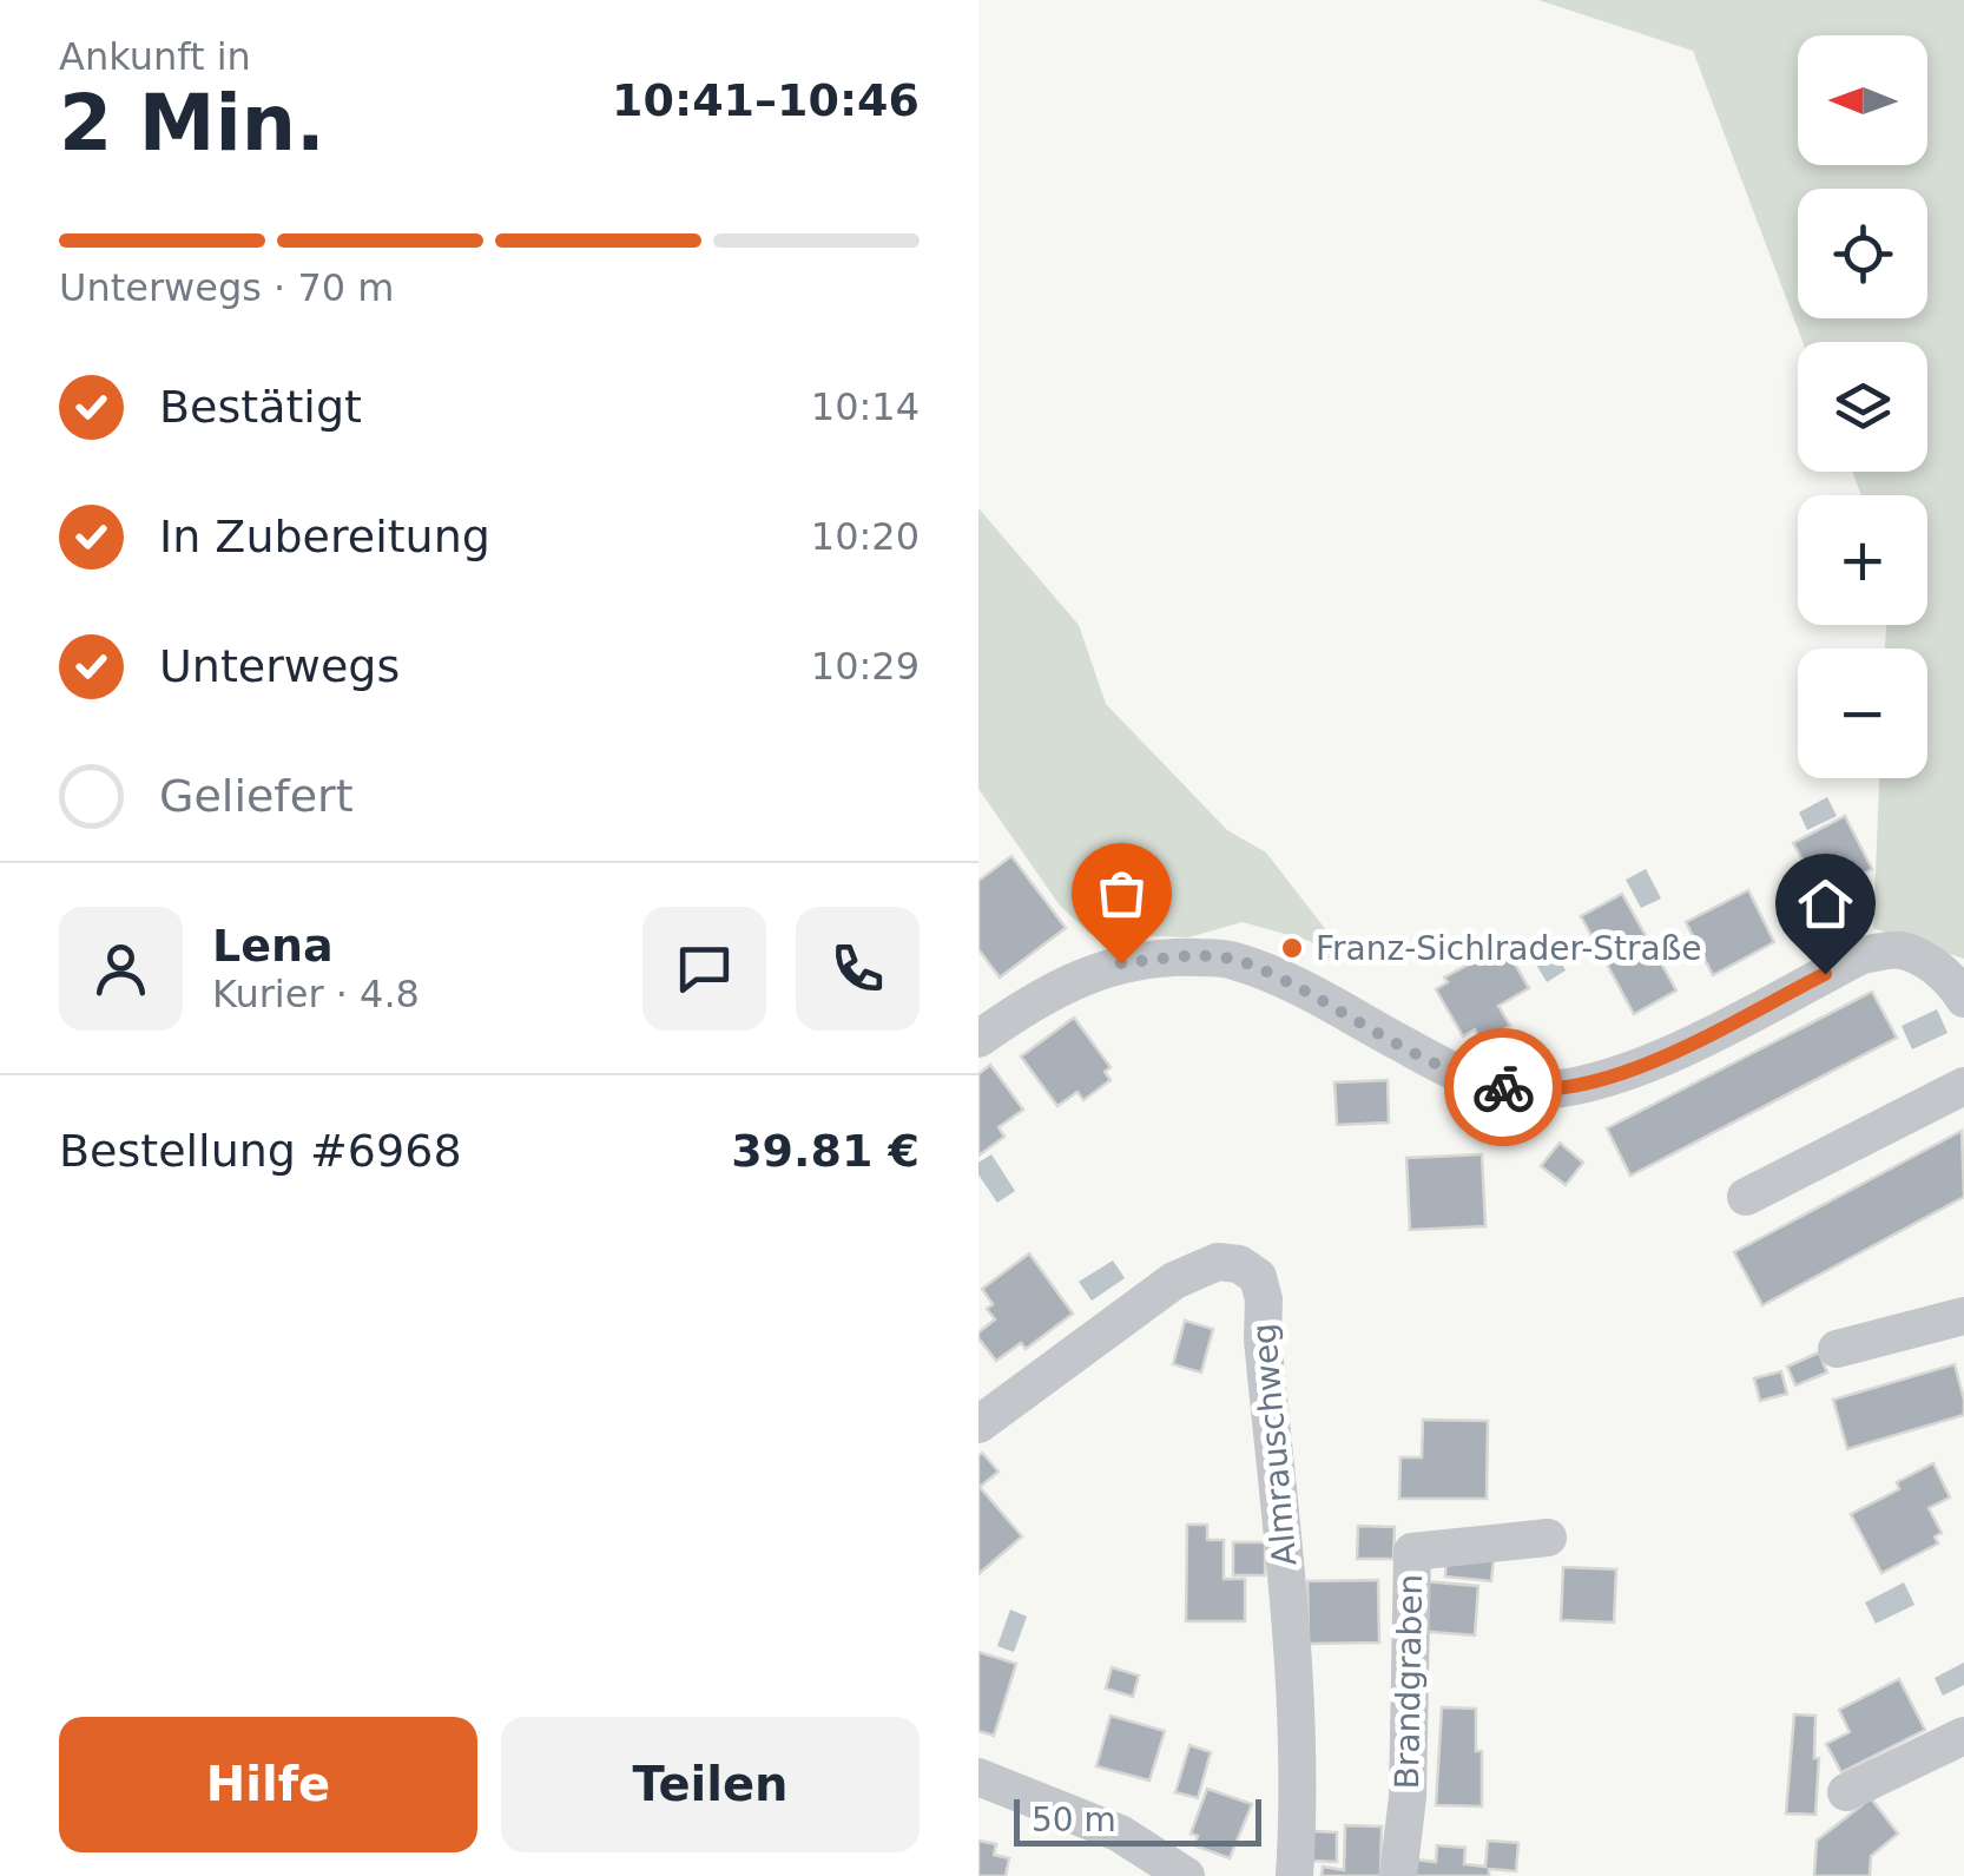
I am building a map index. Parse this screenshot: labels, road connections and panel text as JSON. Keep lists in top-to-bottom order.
{
  "streets": {
    "street": ["Almrauschweg", "Brandgraben"]
  },
  "places": ["Franz-Sichlrader-Straße"],
  "scale_bar": "50 m",
  "north": "left",
  "page": {
    "heading": ["2 Min.", "Ankunft in", "10:41–10:46"],
    "panel": [
      "Lena",
      "Kurier · 4.8",
      "Bestellung #6968",
      "39.81 €"
    ],
    "map_buttons": ["+", "−"],
    "bar": "Unterwegs · 70 m",
    "list": [
      ["Bestätigt", "10:14"],
      ["In Zubereitung", "10:20"],
      ["Unterwegs", "10:29"],
      "Geliefert"
    ],
    "buttons": ["Hilfe", "Teilen"],
    "scale": "50 m"
  }
}
